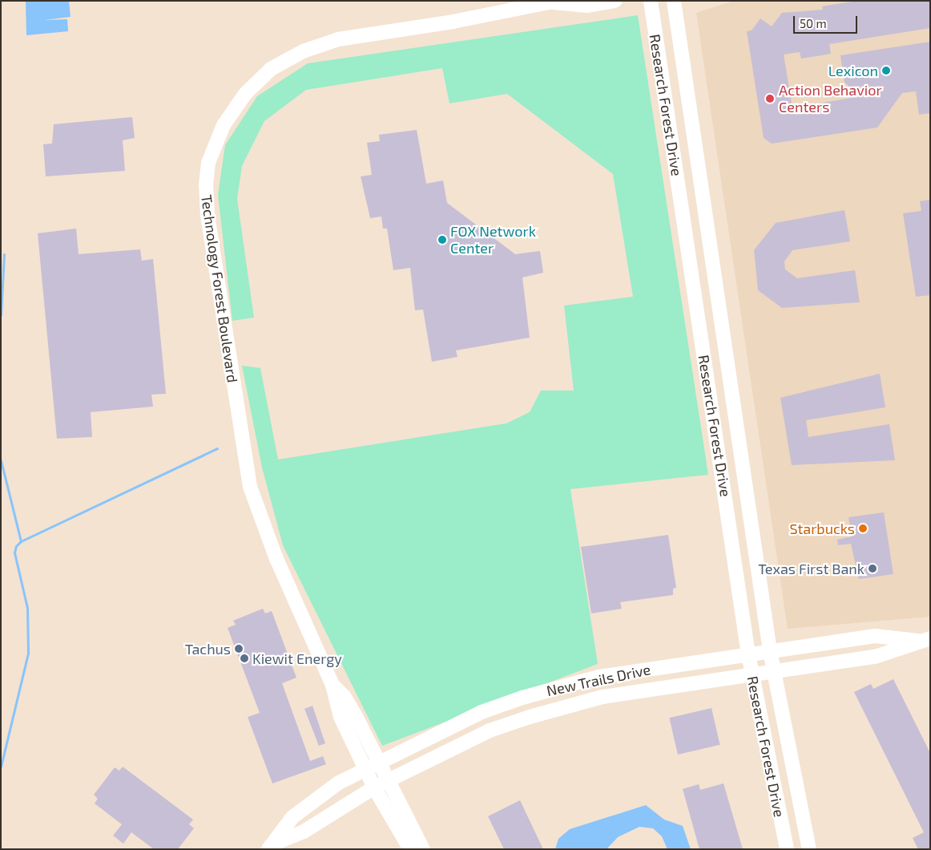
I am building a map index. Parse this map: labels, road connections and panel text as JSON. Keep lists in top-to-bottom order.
{
  "streets": {
    "street": ["Research Forest Drive", "Technology Forest Boulevard", "New Trails Drive"]
  },
  "crossings": [
    ["Research Forest Drive", "New Trails Drive"],
    ["Technology Forest Boulevard", "New Trails Drive"]
  ],
  "places": [
    "Lexicon",
    "Action Behavior Centers",
    "FOX Network Center",
    "Starbucks",
    "Texas First Bank",
    "Tachus",
    "Kiewit Energy"
  ],
  "scale_bar": "50 m"
}
